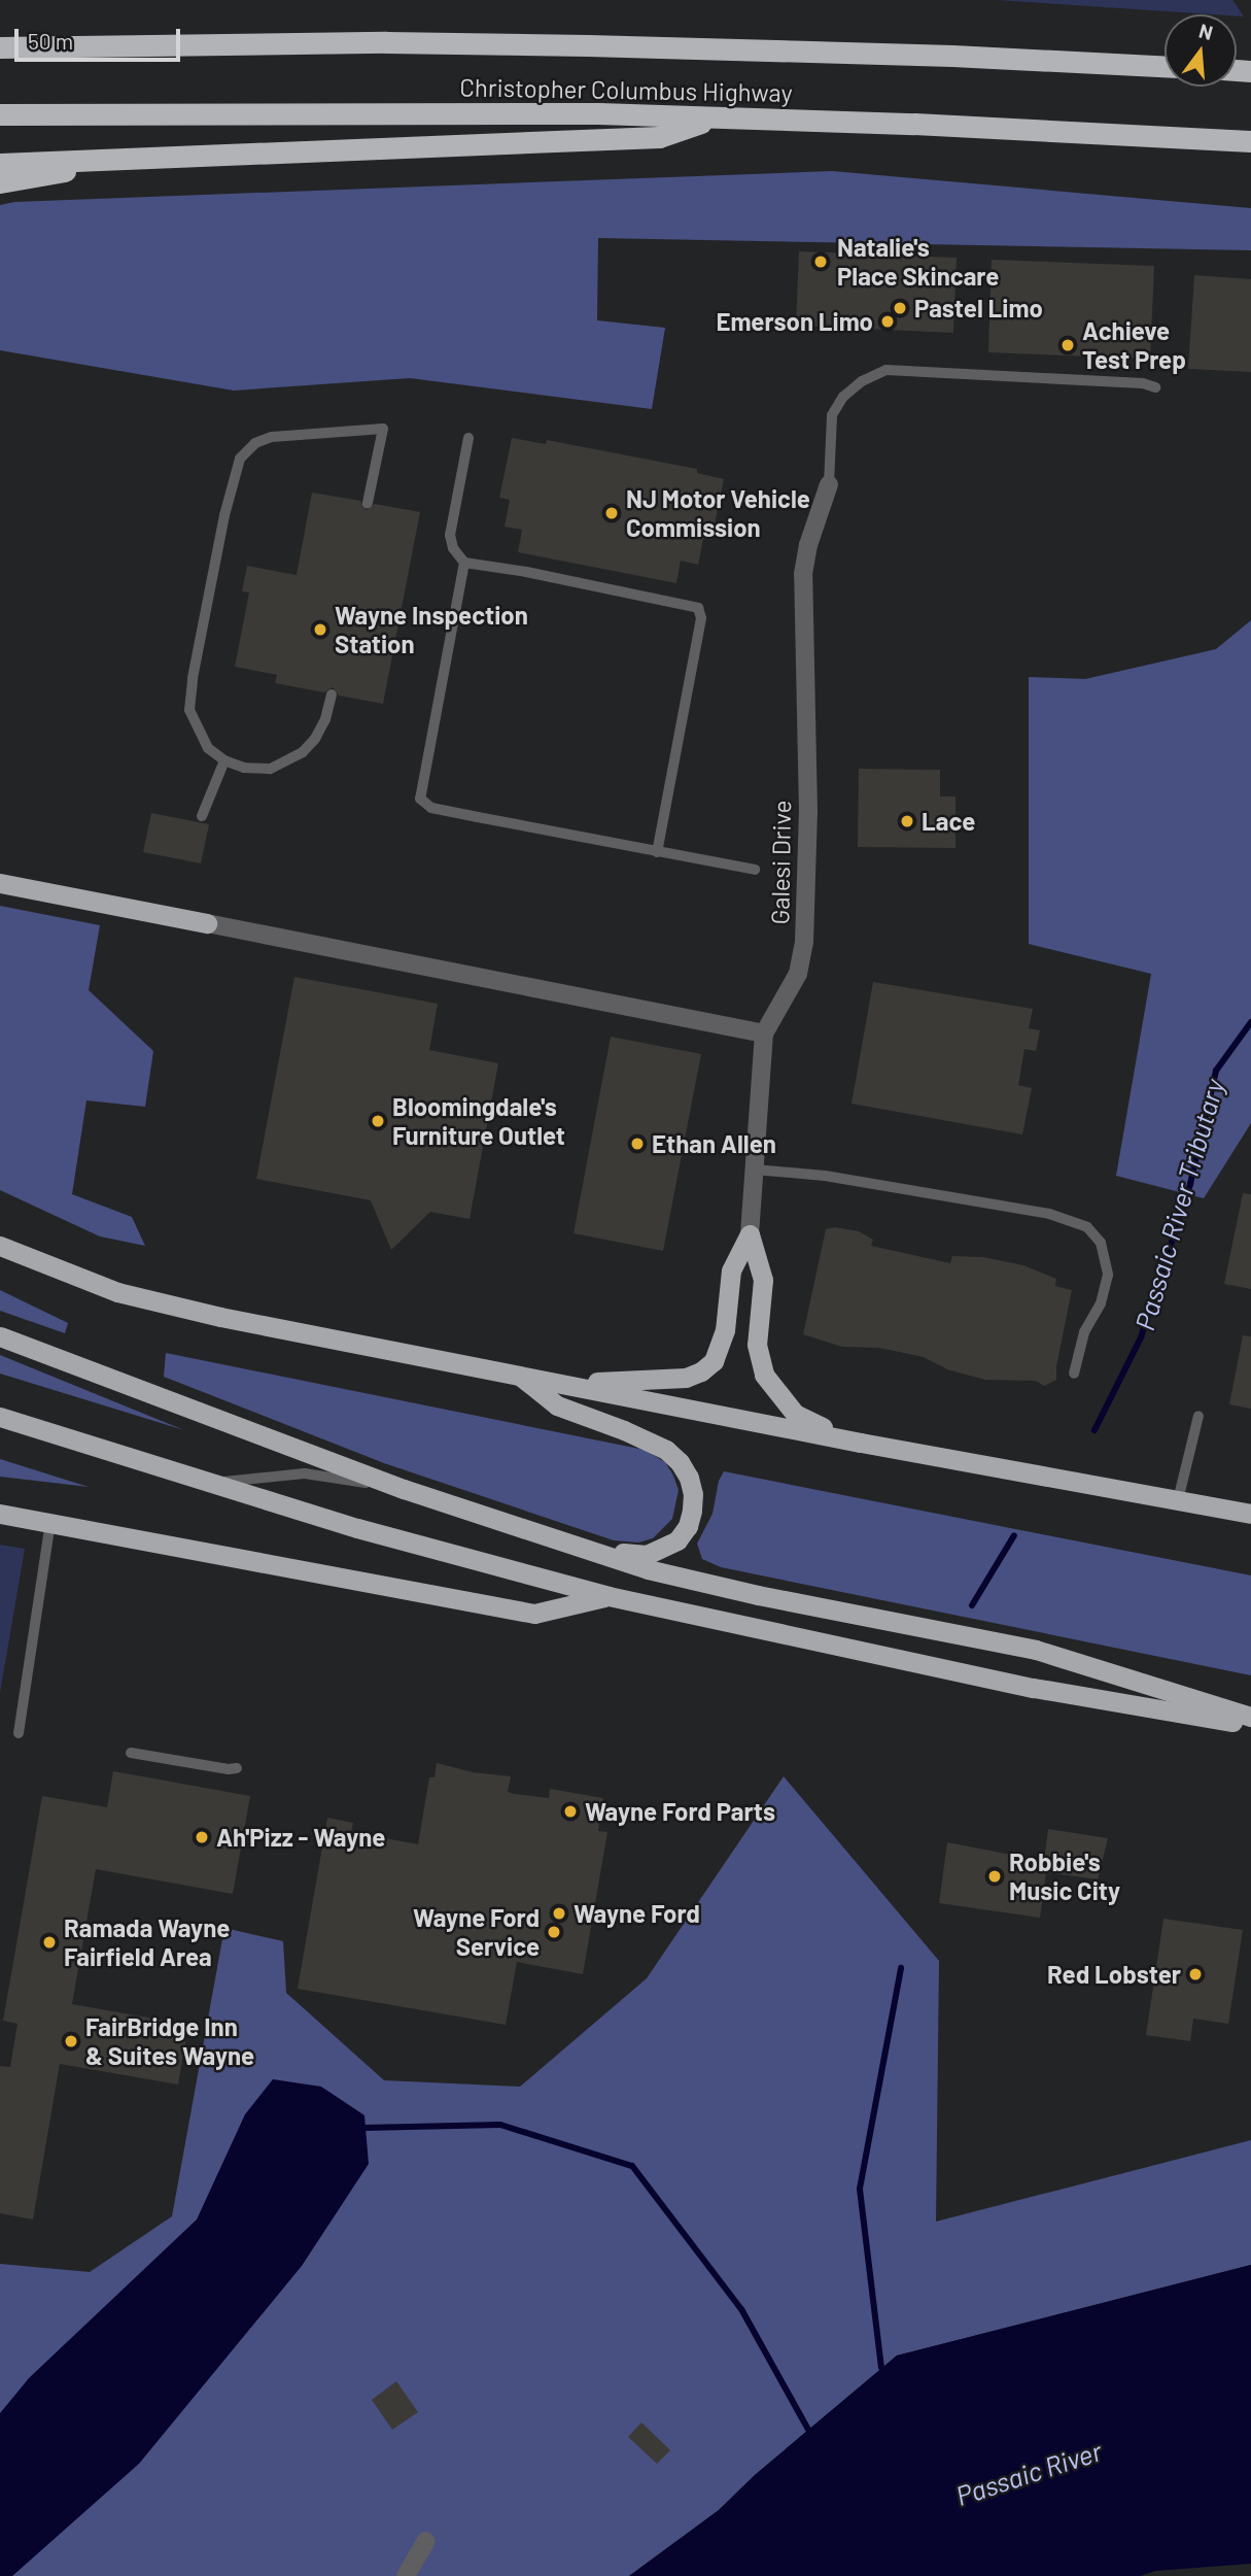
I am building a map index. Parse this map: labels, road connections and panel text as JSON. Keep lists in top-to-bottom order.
{
  "streets": {
    "highway": ["Christopher Columbus Highway"],
    "street": ["Galesi Drive"]
  },
  "water": ["Passaic River Tributary", "Passaic River"],
  "places": [
    "Natalie's Place Skincare",
    "Pastel Limo",
    "Emerson Limo",
    "Achieve Test Prep",
    "NJ Motor Vehicle Commission",
    "Wayne Inspection Station",
    "Lace",
    "Bloomingdale's Furniture Outlet",
    "Ethan Allen",
    "Wayne Ford Parts",
    "Ah'Pizz - Wayne",
    "Robbie's Music City",
    "Wayne Ford",
    "Wayne Ford Service",
    "Ramada Wayne Fairfield Area",
    "Red Lobster",
    "FairBridge Inn & Suites Wayne"
  ],
  "scale_bar": "50 m",
  "north": "top"
}
